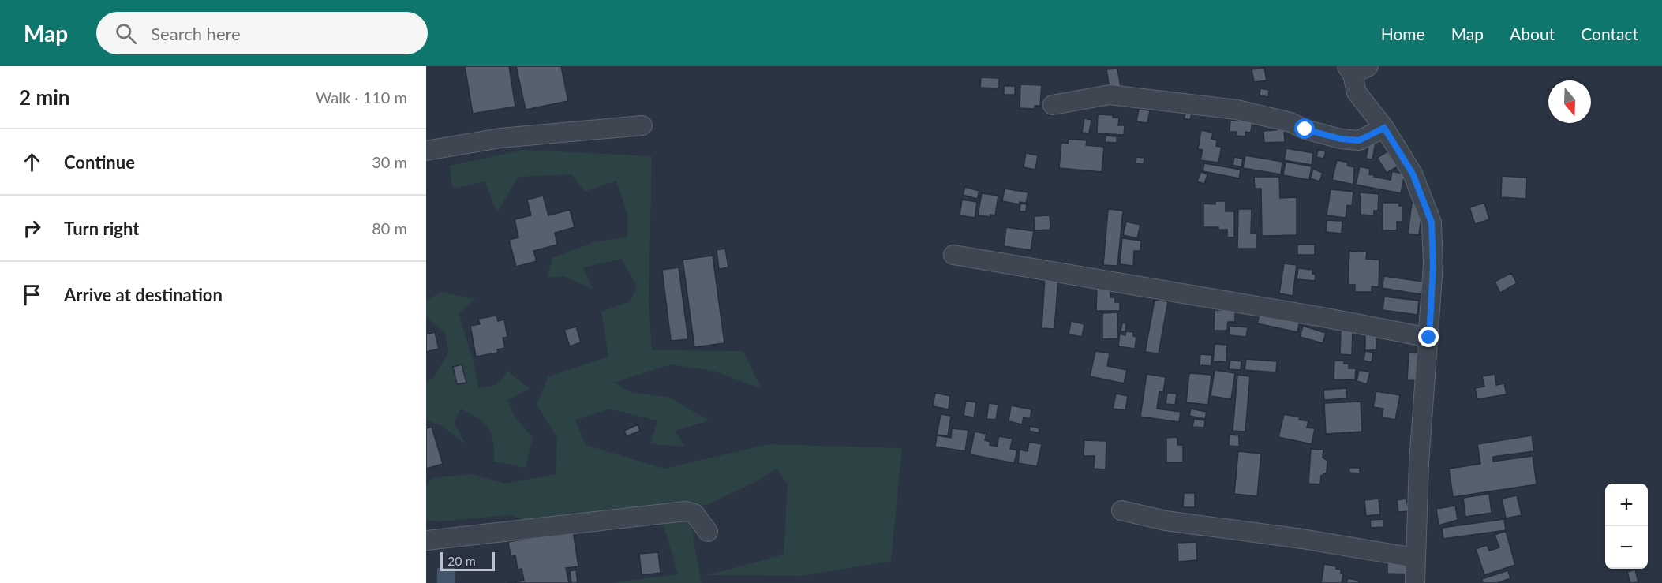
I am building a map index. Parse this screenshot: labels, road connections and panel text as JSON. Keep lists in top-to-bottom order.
{
  "scale_bar": "20 m",
  "north": "bottom",
  "page": {
    "header": "Map",
    "search": "Search here",
    "nav": [
      "Home",
      "Map",
      "About",
      "Contact"
    ],
    "heading": ["2 min", "Walk · 110 m"],
    "list": [
      ["Continue", "30 m"],
      ["Turn right", "80 m"],
      "Arrive at destination"
    ],
    "map_buttons": ["+", "−"],
    "scale": "20 m"
  }
}
